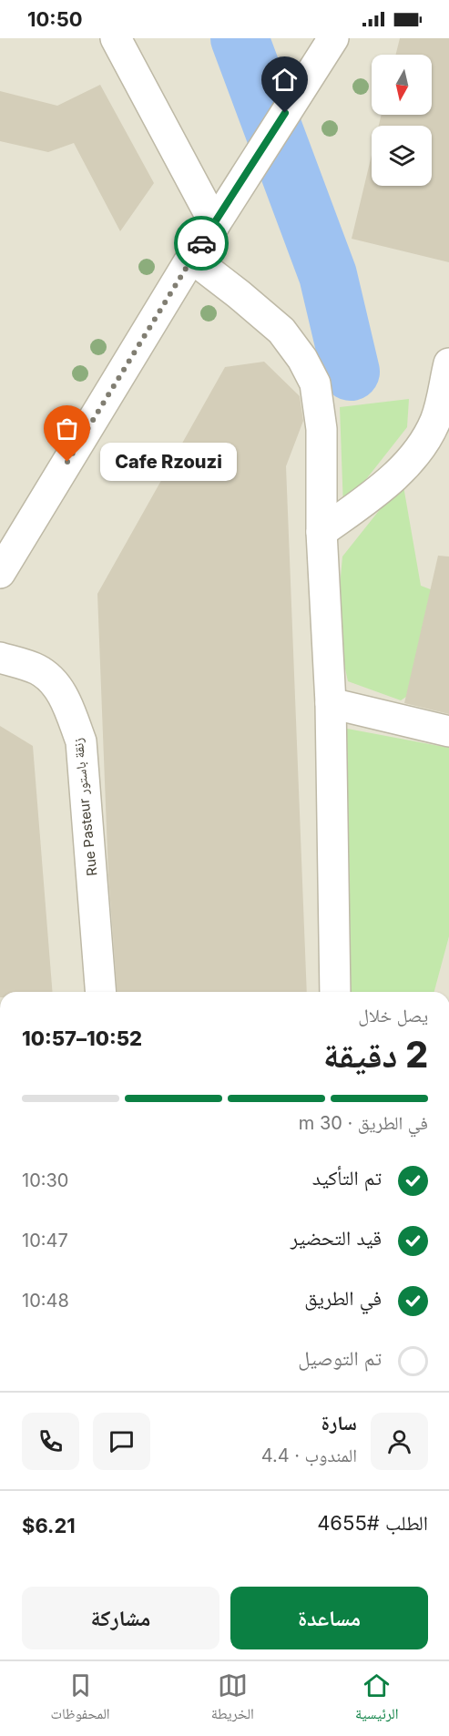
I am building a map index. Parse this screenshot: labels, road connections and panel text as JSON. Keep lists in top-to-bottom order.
{
  "streets": {
    "street": ["Rue Pasteur زنقة باستور"]
  },
  "places": ["Cafe Rzouzi"],
  "north": "bottom",
  "page": {
    "status": "10:50",
    "bubble": "Cafe Rzouzi",
    "heading": ["2 دقيقة", "يصل خلال", "10:52–10:57"],
    "panel": [
      "سارة",
      "المندوب · 4.4",
      "الطلب #4655",
      "$6.21"
    ],
    "bar": "في الطريق · 30 m",
    "list": [
      ["تم التأكيد", "10:30"],
      ["قيد التحضير", "10:47"],
      ["في الطريق", "10:48"],
      "تم التوصيل"
    ],
    "buttons": ["مساعدة", "مشاركة"],
    "tabs": ["الرئيسية", "الخريطة", "المحفوظات"]
  }
}
